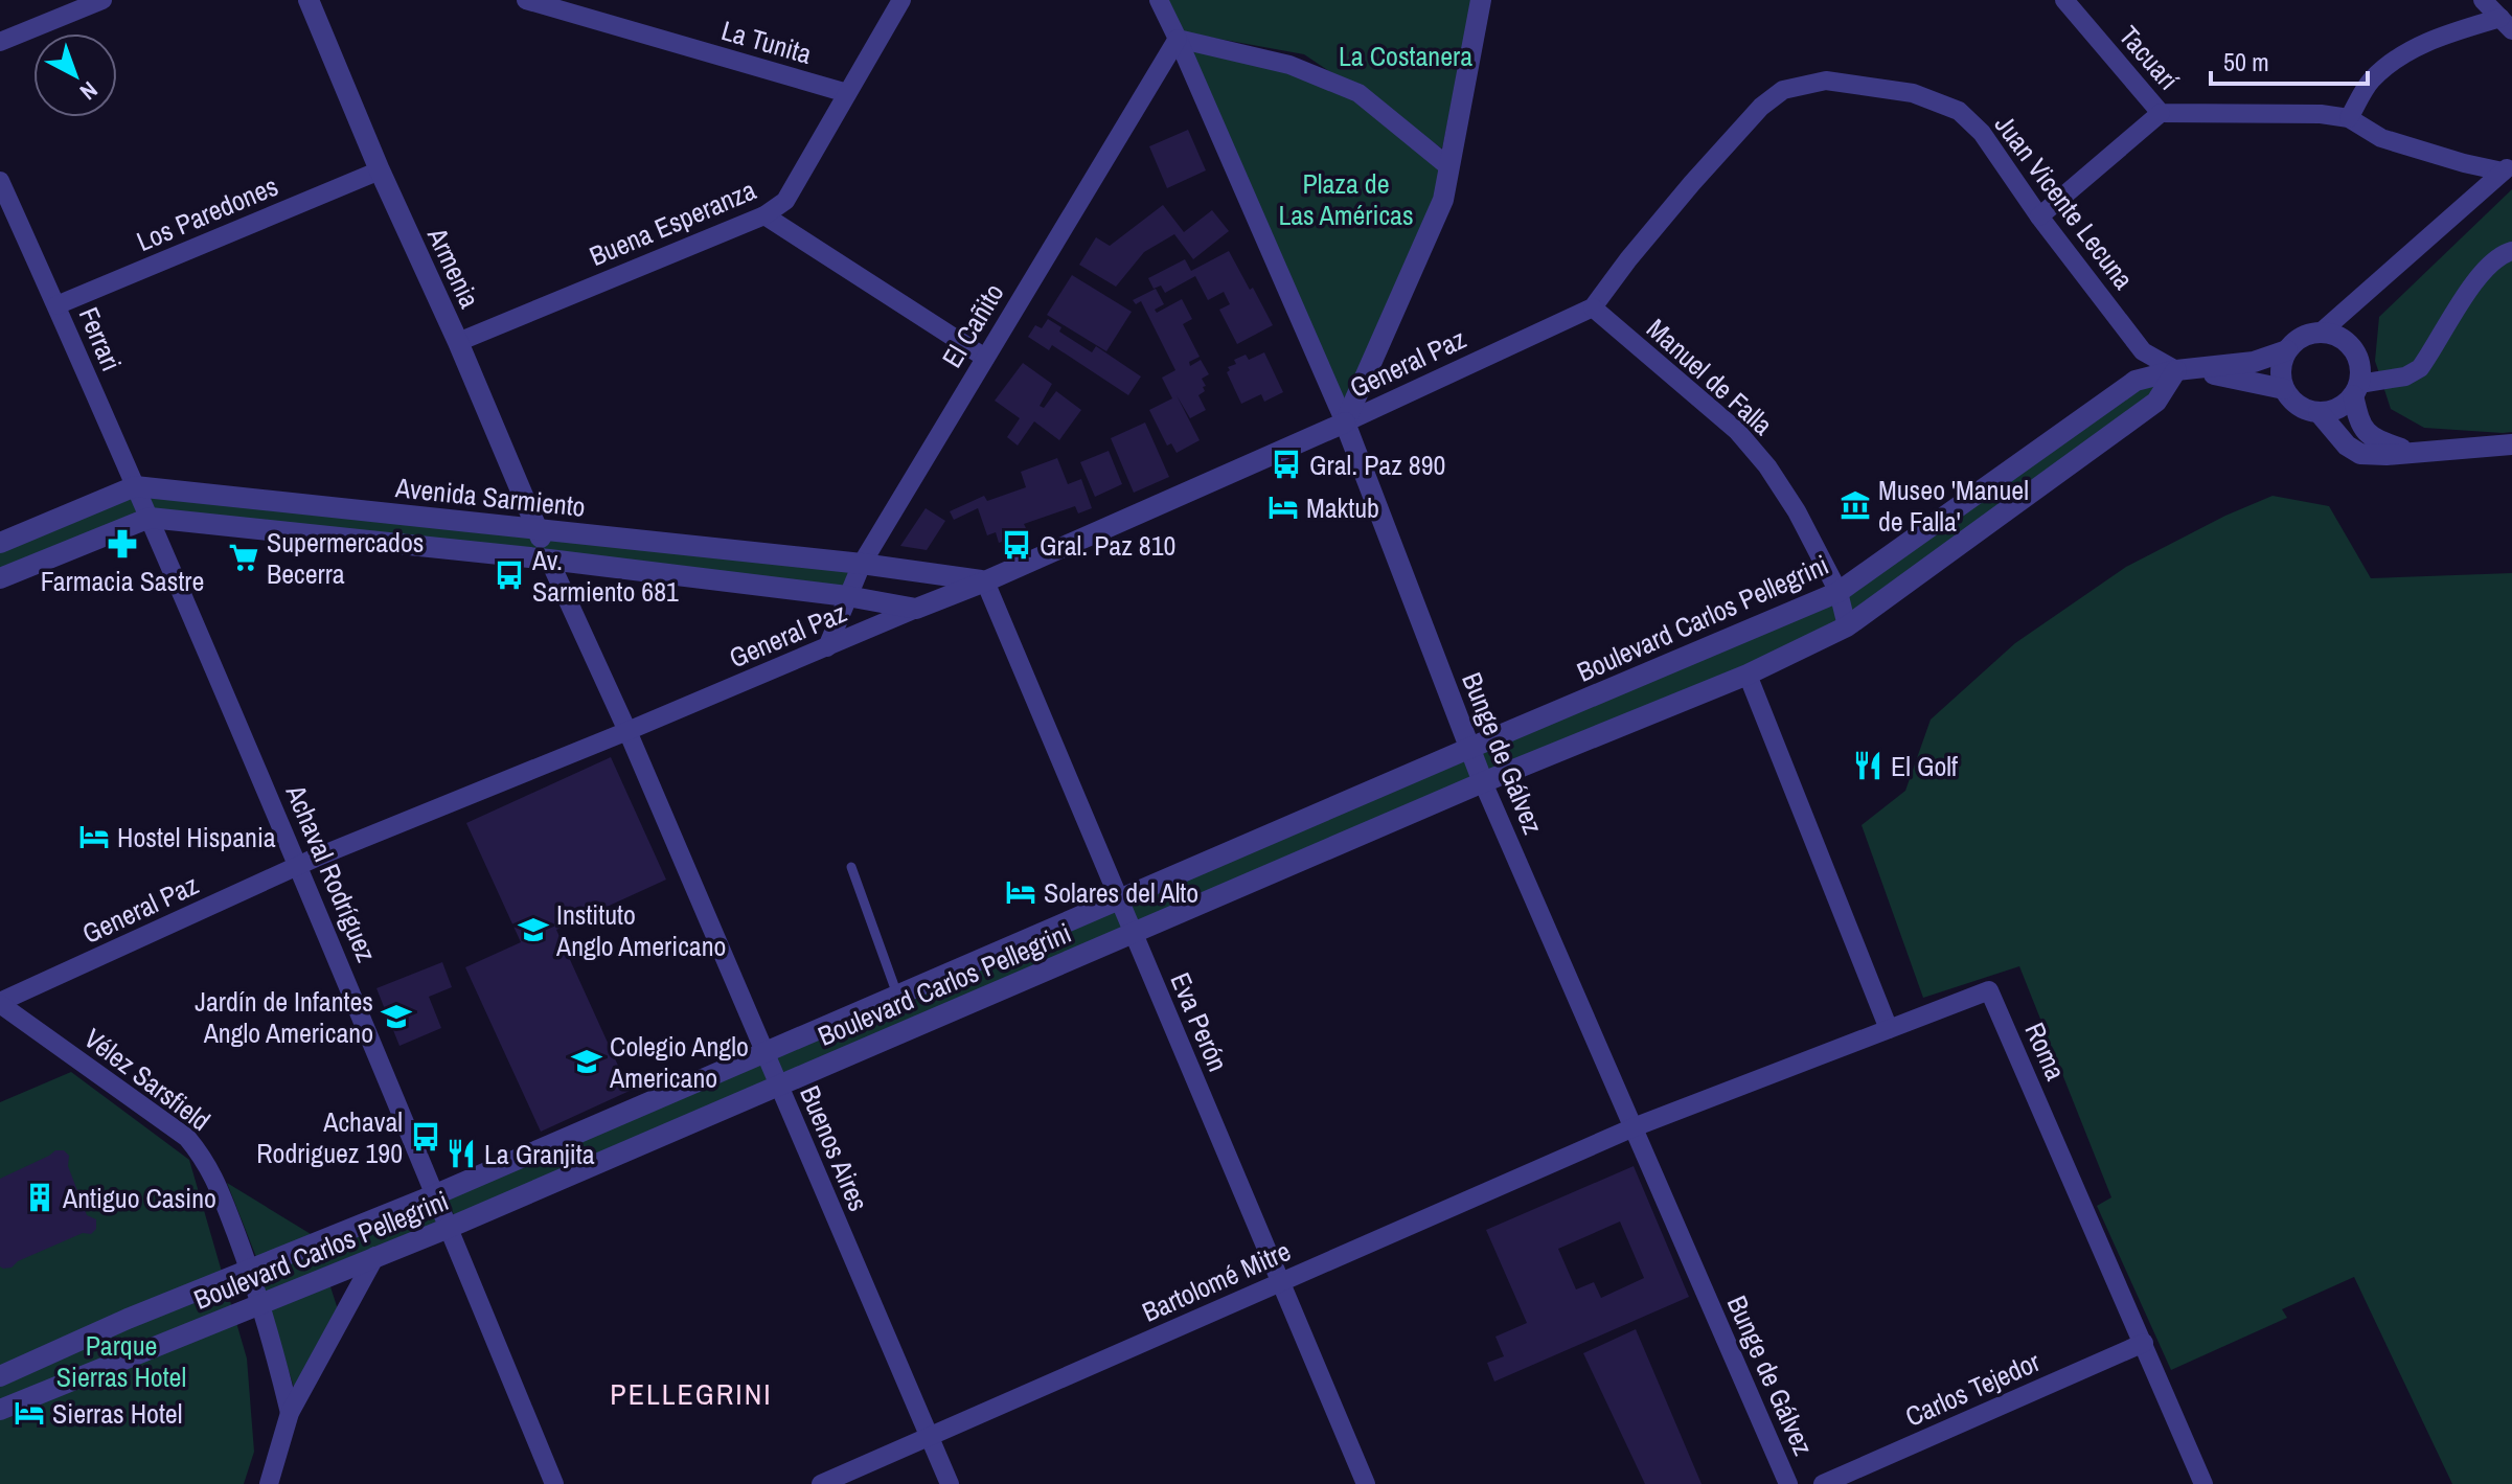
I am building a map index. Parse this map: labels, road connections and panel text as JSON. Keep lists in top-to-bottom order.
{
  "streets": {
    "street": [
      "La Tunita",
      "Tacuarí",
      "Juan Vicente Lecuna",
      "Los Paredones",
      "Buena Esperanza",
      "Armenia",
      "El Cañito",
      "Ferrari",
      "General Paz",
      "Manuel de Falla",
      "Avenida Sarmiento",
      "Boulevard Carlos Pellegrini",
      "Bunge de Gálvez",
      "Achaval Rodríguez",
      "Eva Perón",
      "Roma",
      "Vélez Sarsfield",
      "Buenos Aires",
      "Bartolomé Mitre",
      "Carlos Tejedor"
    ]
  },
  "crossings": [
    ["La Tunita", "Buena Esperanza"],
    ["Juan Vicente Lecuna", "General Paz"],
    ["Juan Vicente Lecuna", "Manuel de Falla"],
    ["Juan Vicente Lecuna", "Boulevard Carlos Pellegrini"],
    ["Los Paredones", "Armenia"],
    ["Los Paredones", "Ferrari"],
    ["Buena Esperanza", "Armenia"],
    ["Armenia", "Avenida Sarmiento"],
    ["Armenia", "Buenos Aires"],
    ["El Cañito", "General Paz"],
    ["El Cañito", "Avenida Sarmiento"],
    ["El Cañito", "Bunge de Gálvez"],
    ["Ferrari", "Avenida Sarmiento"],
    ["Ferrari", "Achaval Rodríguez"],
    ["General Paz", "Manuel de Falla"],
    ["General Paz", "Avenida Sarmiento"],
    ["General Paz", "Bunge de Gálvez"],
    ["General Paz", "Achaval Rodríguez"],
    ["General Paz", "Eva Perón"],
    ["General Paz", "Vélez Sarsfield"],
    ["General Paz", "Buenos Aires"],
    ["Manuel de Falla", "Boulevard Carlos Pellegrini"],
    ["Avenida Sarmiento", "Achaval Rodríguez"],
    ["Avenida Sarmiento", "Eva Perón"],
    ["Avenida Sarmiento", "Buenos Aires"],
    ["Boulevard Carlos Pellegrini", "Bunge de Gálvez"],
    ["Boulevard Carlos Pellegrini", "Achaval Rodríguez"],
    ["Boulevard Carlos Pellegrini", "Eva Perón"],
    ["Boulevard Carlos Pellegrini", "Vélez Sarsfield"],
    ["Boulevard Carlos Pellegrini", "Buenos Aires"],
    ["Bunge de Gálvez", "Roma"],
    ["Bunge de Gálvez", "Bartolomé Mitre"],
    ["Eva Perón", "Bartolomé Mitre"],
    ["Roma", "Bartolomé Mitre"],
    ["Roma", "Carlos Tejedor"],
    ["Buenos Aires", "Bartolomé Mitre"]
  ],
  "districts": ["PELLEGRINI"],
  "parks": ["La Costanera", "Plaza de Las Américas", "Parque Sierras Hotel"],
  "places": {
    "bus stop": [
      "Gral. Paz 890",
      "Gral. Paz 810",
      "Av. Sarmiento 681",
      "Achaval Rodriguez 190"
    ],
    "museum": ["Museo 'Manuel de Falla'"],
    "hotel": [
      "Maktub",
      "Hostel Hispania",
      "Solares del Alto",
      "Sierras Hotel"
    ],
    "pharmacy": ["Farmacia Sastre"],
    "supermarket": ["Supermercados Becerra"],
    "restaurant": ["El Golf", "La Granjita"],
    "school or university": ["Instituto Anglo Americano", "Jardín de Infantes Anglo Americano", "Colegio Anglo Americano"],
    "building": ["Antiguo Casino"]
  },
  "scale_bar": "50 m",
  "north": "bottom right"
}
